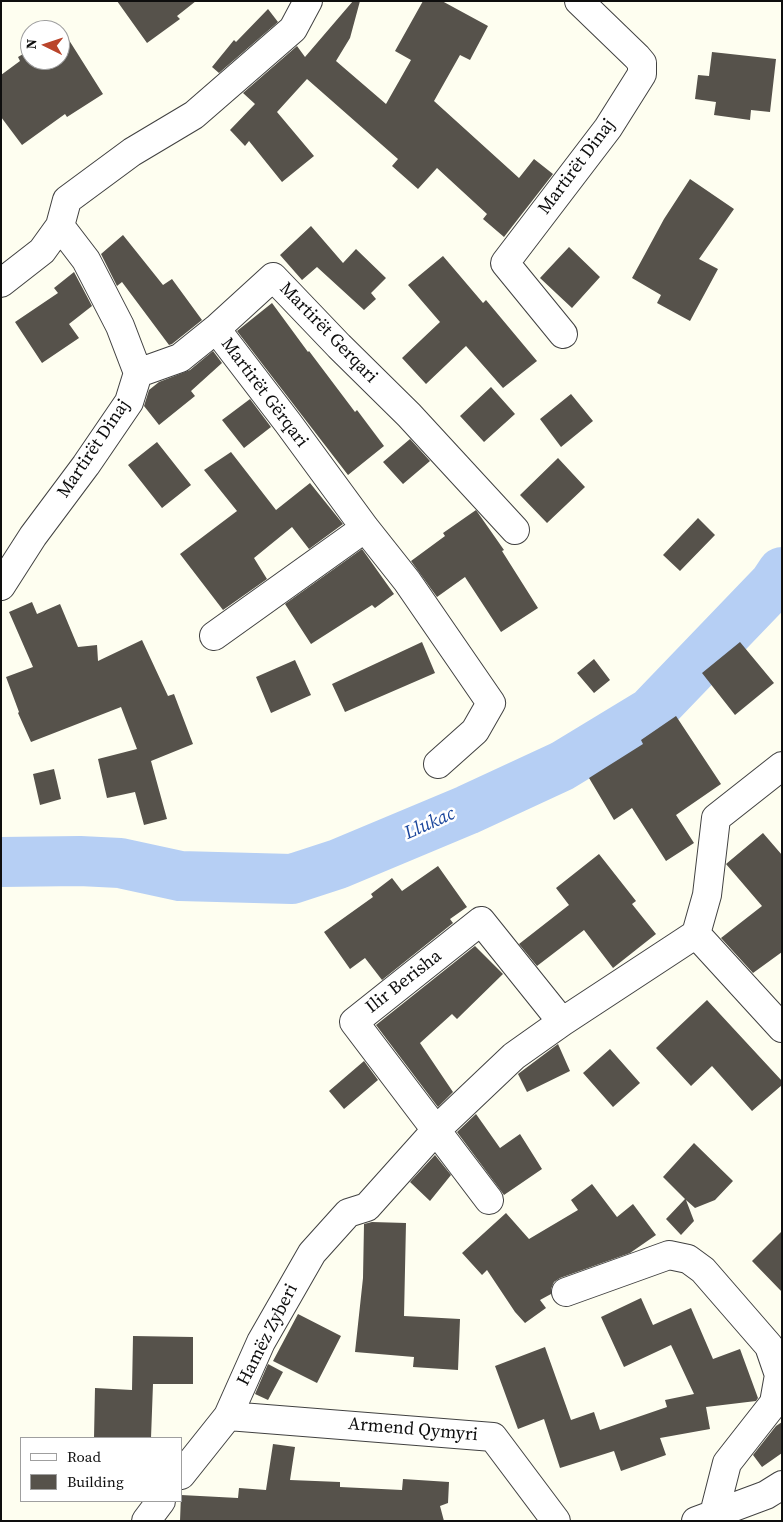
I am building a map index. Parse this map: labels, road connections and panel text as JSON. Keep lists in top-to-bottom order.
{
  "streets": {
    "street": [
      "Martirët Dinaj",
      "Martirët Gerqari",
      "Martirët Gërqari",
      "Ilir Berisha",
      "Hamëz Zyberi",
      "Armend Qymyri"
    ]
  },
  "crossings": [
    ["Martirët Dinaj", "Martirët Gërqari"],
    ["Martirët Gerqari", "Martirët Gërqari"],
    ["Ilir Berisha", "Hamëz Zyberi"],
    ["Hamëz Zyberi", "Armend Qymyri"]
  ],
  "water": ["Llukac"],
  "legend": ["Road", "Building"],
  "north": "left"
}
